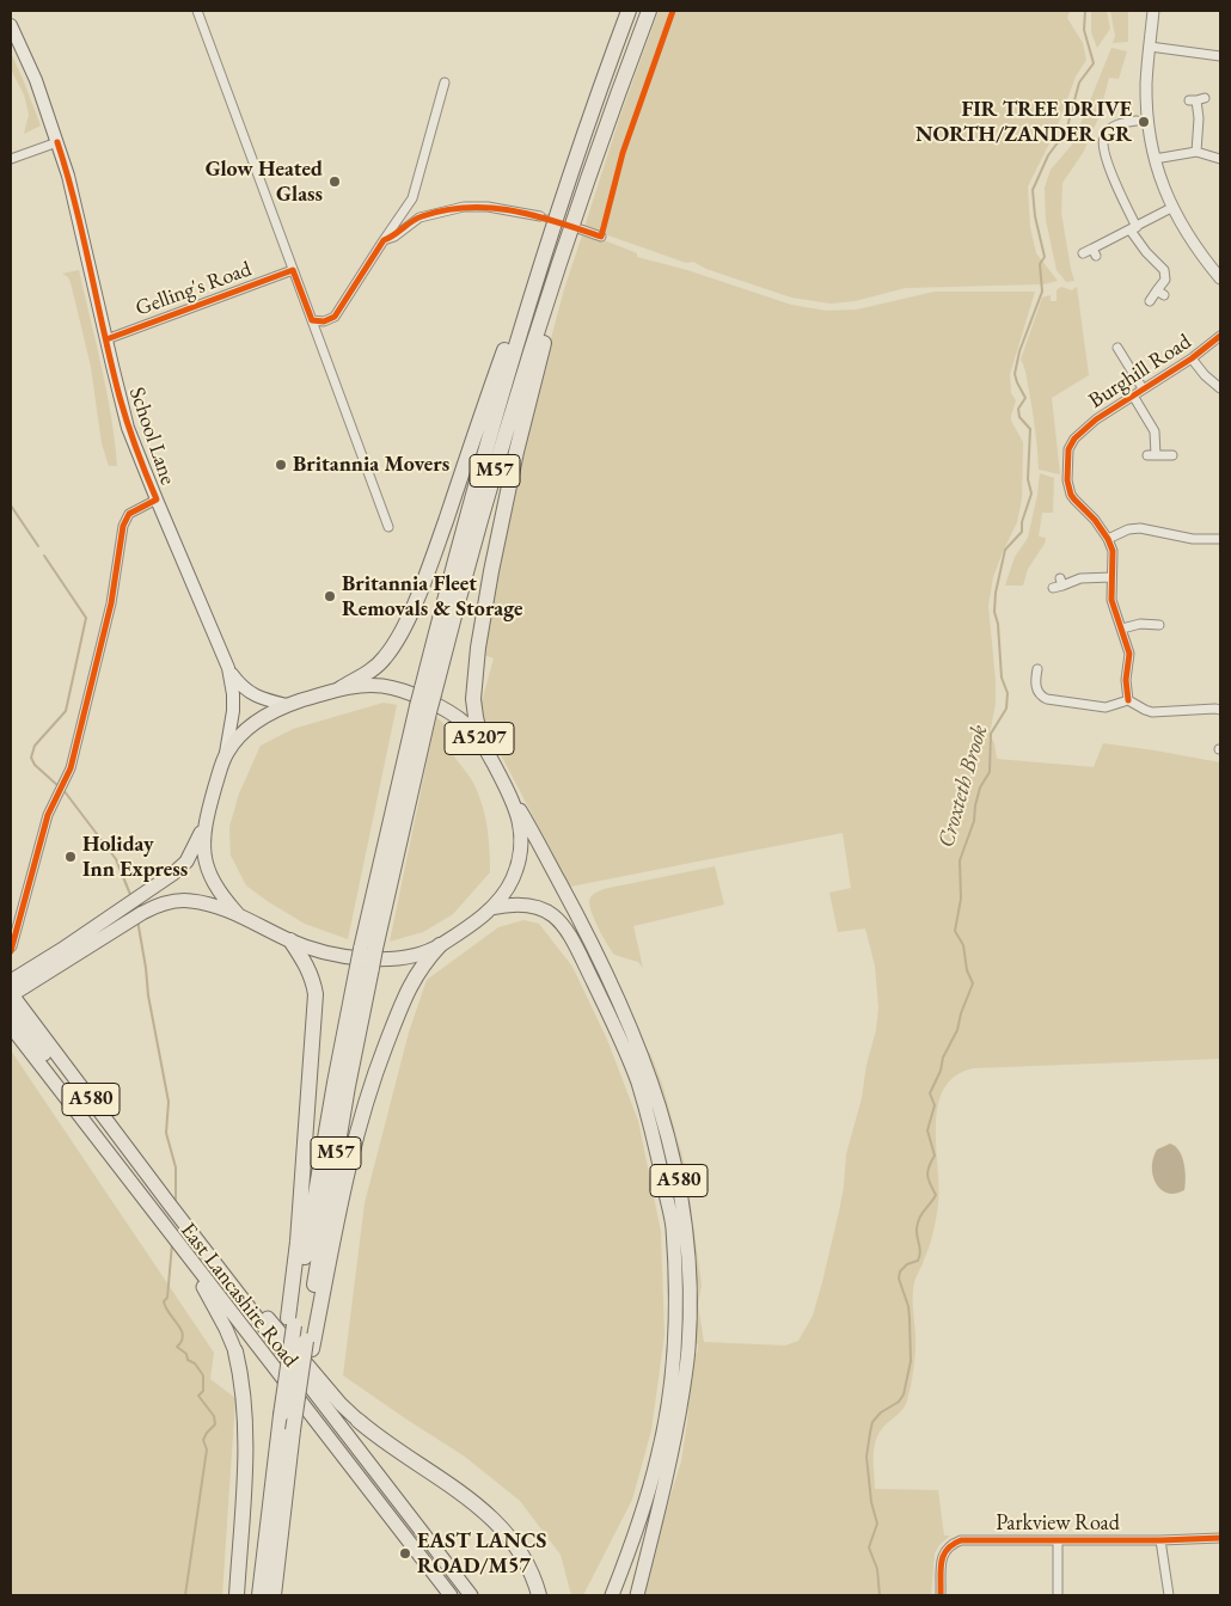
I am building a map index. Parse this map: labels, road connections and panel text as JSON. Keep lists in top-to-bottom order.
{
  "streets": {
    "highway": [
      "M57",
      "A5207",
      "A580",
      "East Lancashire Road"
    ],
    "main road": ["School Lane"],
    "street": ["Gelling's Road", "Burghill Road", "Parkview Road"]
  },
  "crossings": [
    ["Gelling's Road", "School Lane"],
    ["School Lane", "A5207"],
    ["A5207", "A580"],
    ["A5207", "East Lancashire Road"]
  ],
  "water": ["Croxteth Brook"],
  "places": [
    "FIR TREE DRIVE NORTH/ZANDER GR",
    "Glow Heated Glass",
    "Britannia Movers",
    "Britannia Fleet Removals & Storage",
    "Holiday Inn Express",
    "EAST LANCS ROAD/M57"
  ]
}
